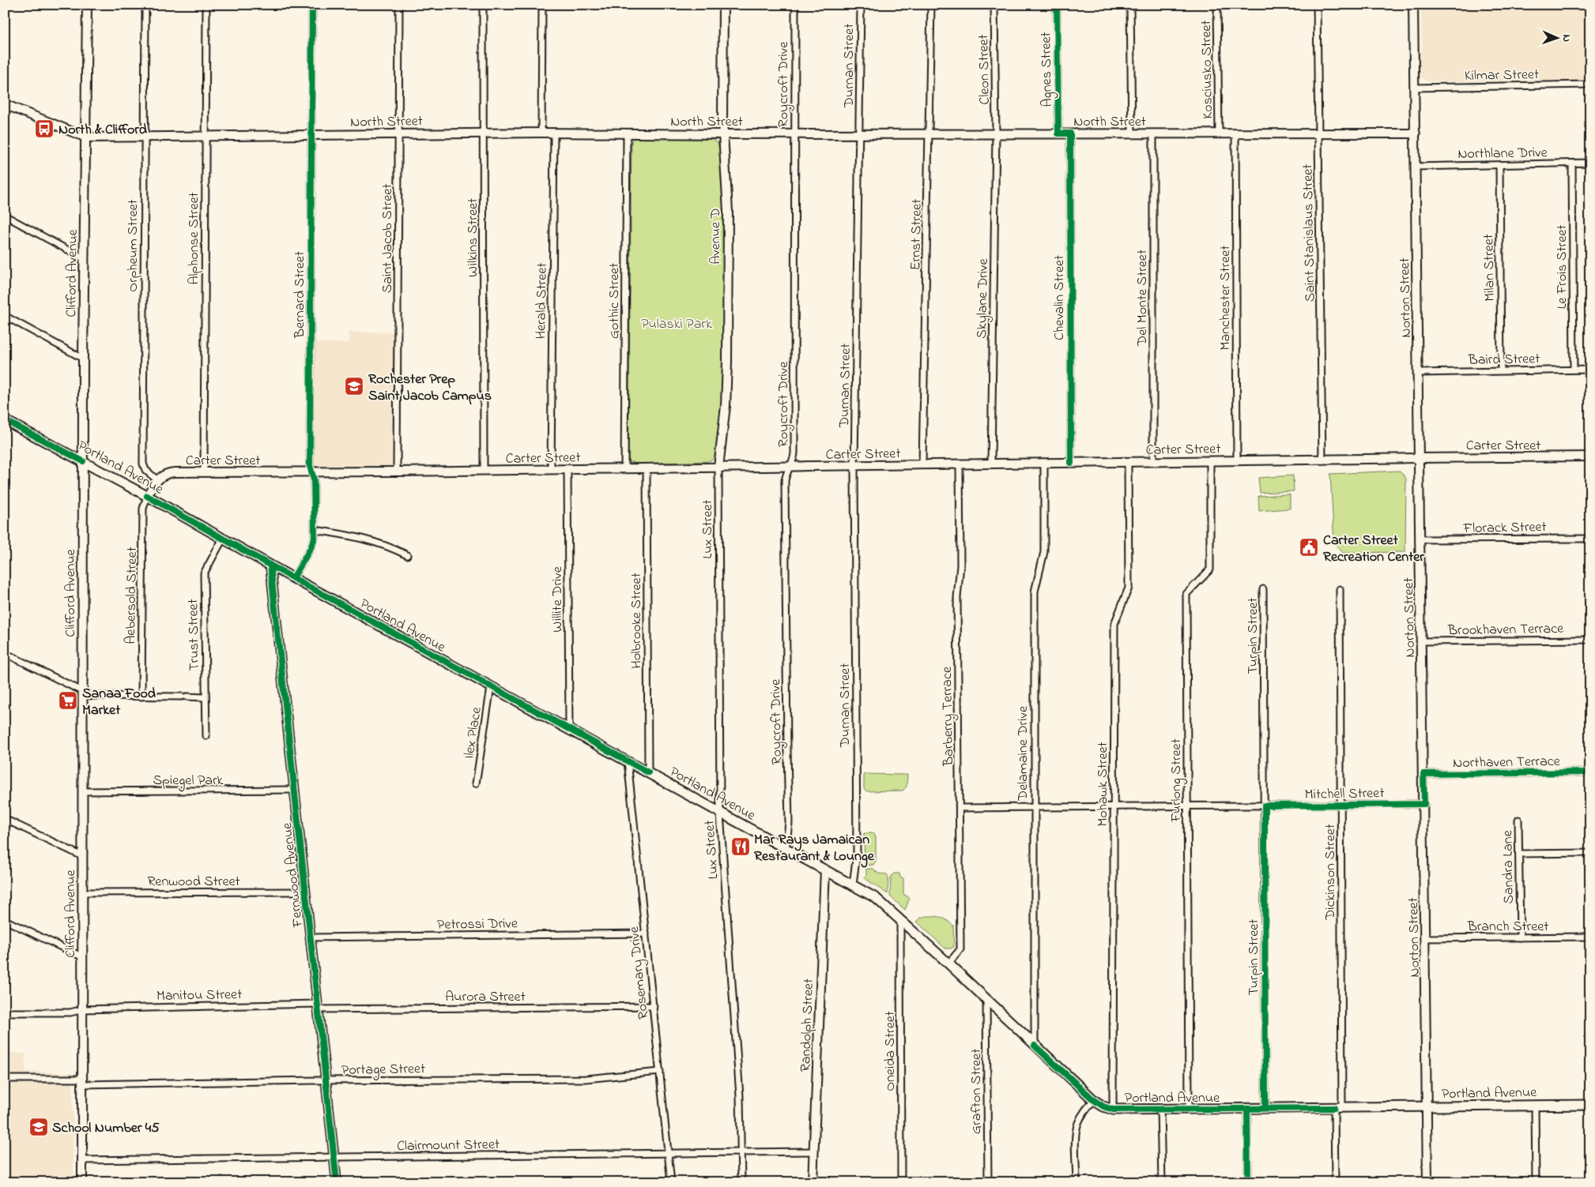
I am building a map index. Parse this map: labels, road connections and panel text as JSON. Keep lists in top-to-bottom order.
{
  "streets": {
    "main road": [
      "North Street",
      "Avenue D",
      "Clifford Avenue",
      "Norton Street",
      "Carter Street",
      "Portland Avenue",
      "Fernwood Avenue",
      "Randolph Street"
    ],
    "street": [
      "Durnan Street",
      "Cleon Street",
      "Agnes Street",
      "Kosciusko Street",
      "Kilmar Street",
      "Roycroft Drive",
      "Northlane Drive",
      "Saint Stanislaus Street",
      "Ernst Street",
      "Wilkins Street",
      "Alphonse Street",
      "Saint Jacob Street",
      "Orpheum Street",
      "Le Frois Street",
      "Milan Street",
      "Bernard Street",
      "Chevalin Street",
      "Del Monte Street",
      "Manchester Street",
      "Skylane Drive",
      "Herald Street",
      "Gothic Street",
      "Baird Street",
      "Florack Street",
      "Lux Street",
      "Aebersold Street",
      "Willite Drive",
      "Holbrooke Street",
      "Brookhaven Terrace",
      "Trust Street",
      "Turpin Street",
      "Barberry Terrace",
      "Ilex Place",
      "Delamaine Drive",
      "Northaven Terrace",
      "Spiegel Park",
      "Furlong Street",
      "Mohawk Street",
      "Mitchell Street",
      "Sandra Lane",
      "Dickinson Street",
      "Renwood Street",
      "Petrossi Drive",
      "Branch Street",
      "Rosemary Drive",
      "Manitou Street",
      "Aurora Street",
      "Oneida Street",
      "Portage Street",
      "Grafton Street",
      "Clairmount Street"
    ]
  },
  "crossings": [
    ["Durnan Street", "North Street"],
    ["Durnan Street", "Carter Street"],
    ["Durnan Street", "Portland Avenue"],
    ["Cleon Street", "North Street"],
    ["Cleon Street", "Skylane Drive"],
    ["Agnes Street", "North Street"],
    ["Kosciusko Street", "North Street"],
    ["Kilmar Street", "Norton Street"],
    ["Roycroft Drive", "North Street"],
    ["Roycroft Drive", "Carter Street"],
    ["Roycroft Drive", "Portland Avenue"],
    ["North Street", "Saint Stanislaus Street"],
    ["North Street", "Ernst Street"],
    ["North Street", "Avenue D"],
    ["North Street", "Wilkins Street"],
    ["North Street", "Alphonse Street"],
    ["North Street", "Saint Jacob Street"],
    ["North Street", "Orpheum Street"],
    ["North Street", "Clifford Avenue"],
    ["North Street", "Bernard Street"],
    ["North Street", "Chevalin Street"],
    ["North Street", "Del Monte Street"],
    ["North Street", "Manchester Street"],
    ["North Street", "Norton Street"],
    ["North Street", "Skylane Drive"],
    ["North Street", "Herald Street"],
    ["North Street", "Gothic Street"],
    ["Northlane Drive", "Le Frois Street"],
    ["Northlane Drive", "Milan Street"],
    ["Northlane Drive", "Norton Street"],
    ["Saint Stanislaus Street", "Carter Street"],
    ["Ernst Street", "Carter Street"],
    ["Avenue D", "Carter Street"],
    ["Avenue D", "Lux Street"],
    ["Wilkins Street", "Carter Street"],
    ["Alphonse Street", "Carter Street"],
    ["Saint Jacob Street", "Carter Street"],
    ["Orpheum Street", "Carter Street"],
    ["Le Frois Street", "Baird Street"],
    ["Milan Street", "Baird Street"],
    ["Clifford Avenue", "Portland Avenue"],
    ["Clifford Avenue", "Spiegel Park"],
    ["Clifford Avenue", "Renwood Street"],
    ["Clifford Avenue", "Manitou Street"],
    ["Clifford Avenue", "Portage Street"],
    ["Clifford Avenue", "Clairmount Street"],
    ["Bernard Street", "Carter Street"],
    ["Bernard Street", "Portland Avenue"],
    ["Chevalin Street", "Carter Street"],
    ["Del Monte Street", "Carter Street"],
    ["Manchester Street", "Carter Street"],
    ["Norton Street", "Baird Street"],
    ["Norton Street", "Carter Street"],
    ["Norton Street", "Portland Avenue"],
    ["Norton Street", "Florack Street"],
    ["Norton Street", "Brookhaven Terrace"],
    ["Norton Street", "Northaven Terrace"],
    ["Norton Street", "Mitchell Street"],
    ["Norton Street", "Branch Street"],
    ["Skylane Drive", "Carter Street"],
    ["Herald Street", "Carter Street"],
    ["Gothic Street", "Carter Street"],
    ["Carter Street", "Lux Street"],
    ["Carter Street", "Willite Drive"],
    ["Carter Street", "Holbrooke Street"],
    ["Carter Street", "Barberry Terrace"],
    ["Carter Street", "Delamaine Drive"],
    ["Carter Street", "Furlong Street"],
    ["Carter Street", "Mohawk Street"],
    ["Portland Avenue", "Lux Street"],
    ["Portland Avenue", "Aebersold Street"],
    ["Portland Avenue", "Willite Drive"],
    ["Portland Avenue", "Holbrooke Street"],
    ["Portland Avenue", "Trust Street"],
    ["Portland Avenue", "Turpin Street"],
    ["Portland Avenue", "Barberry Terrace"],
    ["Portland Avenue", "Ilex Place"],
    ["Portland Avenue", "Delamaine Drive"],
    ["Portland Avenue", "Furlong Street"],
    ["Portland Avenue", "Mohawk Street"],
    ["Portland Avenue", "Dickinson Street"],
    ["Portland Avenue", "Fernwood Avenue"],
    ["Portland Avenue", "Rosemary Drive"],
    ["Portland Avenue", "Randolph Street"],
    ["Portland Avenue", "Oneida Street"],
    ["Portland Avenue", "Grafton Street"],
    ["Lux Street", "Clairmount Street"],
    ["Turpin Street", "Mitchell Street"],
    ["Barberry Terrace", "Mitchell Street"],
    ["Delamaine Drive", "Mitchell Street"],
    ["Spiegel Park", "Fernwood Avenue"],
    ["Furlong Street", "Mitchell Street"],
    ["Mohawk Street", "Mitchell Street"],
    ["Mitchell Street", "Dickinson Street"],
    ["Sandra Lane", "Branch Street"],
    ["Fernwood Avenue", "Renwood Street"],
    ["Fernwood Avenue", "Petrossi Drive"],
    ["Fernwood Avenue", "Manitou Street"],
    ["Fernwood Avenue", "Aurora Street"],
    ["Fernwood Avenue", "Portage Street"],
    ["Fernwood Avenue", "Clairmount Street"],
    ["Petrossi Drive", "Rosemary Drive"],
    ["Rosemary Drive", "Aurora Street"],
    ["Rosemary Drive", "Portage Street"],
    ["Rosemary Drive", "Clairmount Street"],
    ["Manitou Street", "Aurora Street"],
    ["Randolph Street", "Clairmount Street"]
  ],
  "parks": ["Pulaski Park"],
  "places": {
    "bus stop": ["North & Clifford"],
    "school or university": ["Rochester Prep Saint Jacob Campus", "School Number 45"],
    "public building": ["Carter Street Recreation Center"],
    "supermarket": ["Sanaa Food Market"],
    "restaurant": ["Mar Rays Jamaican Restaurant & Lounge"]
  },
  "north": "right"
}
